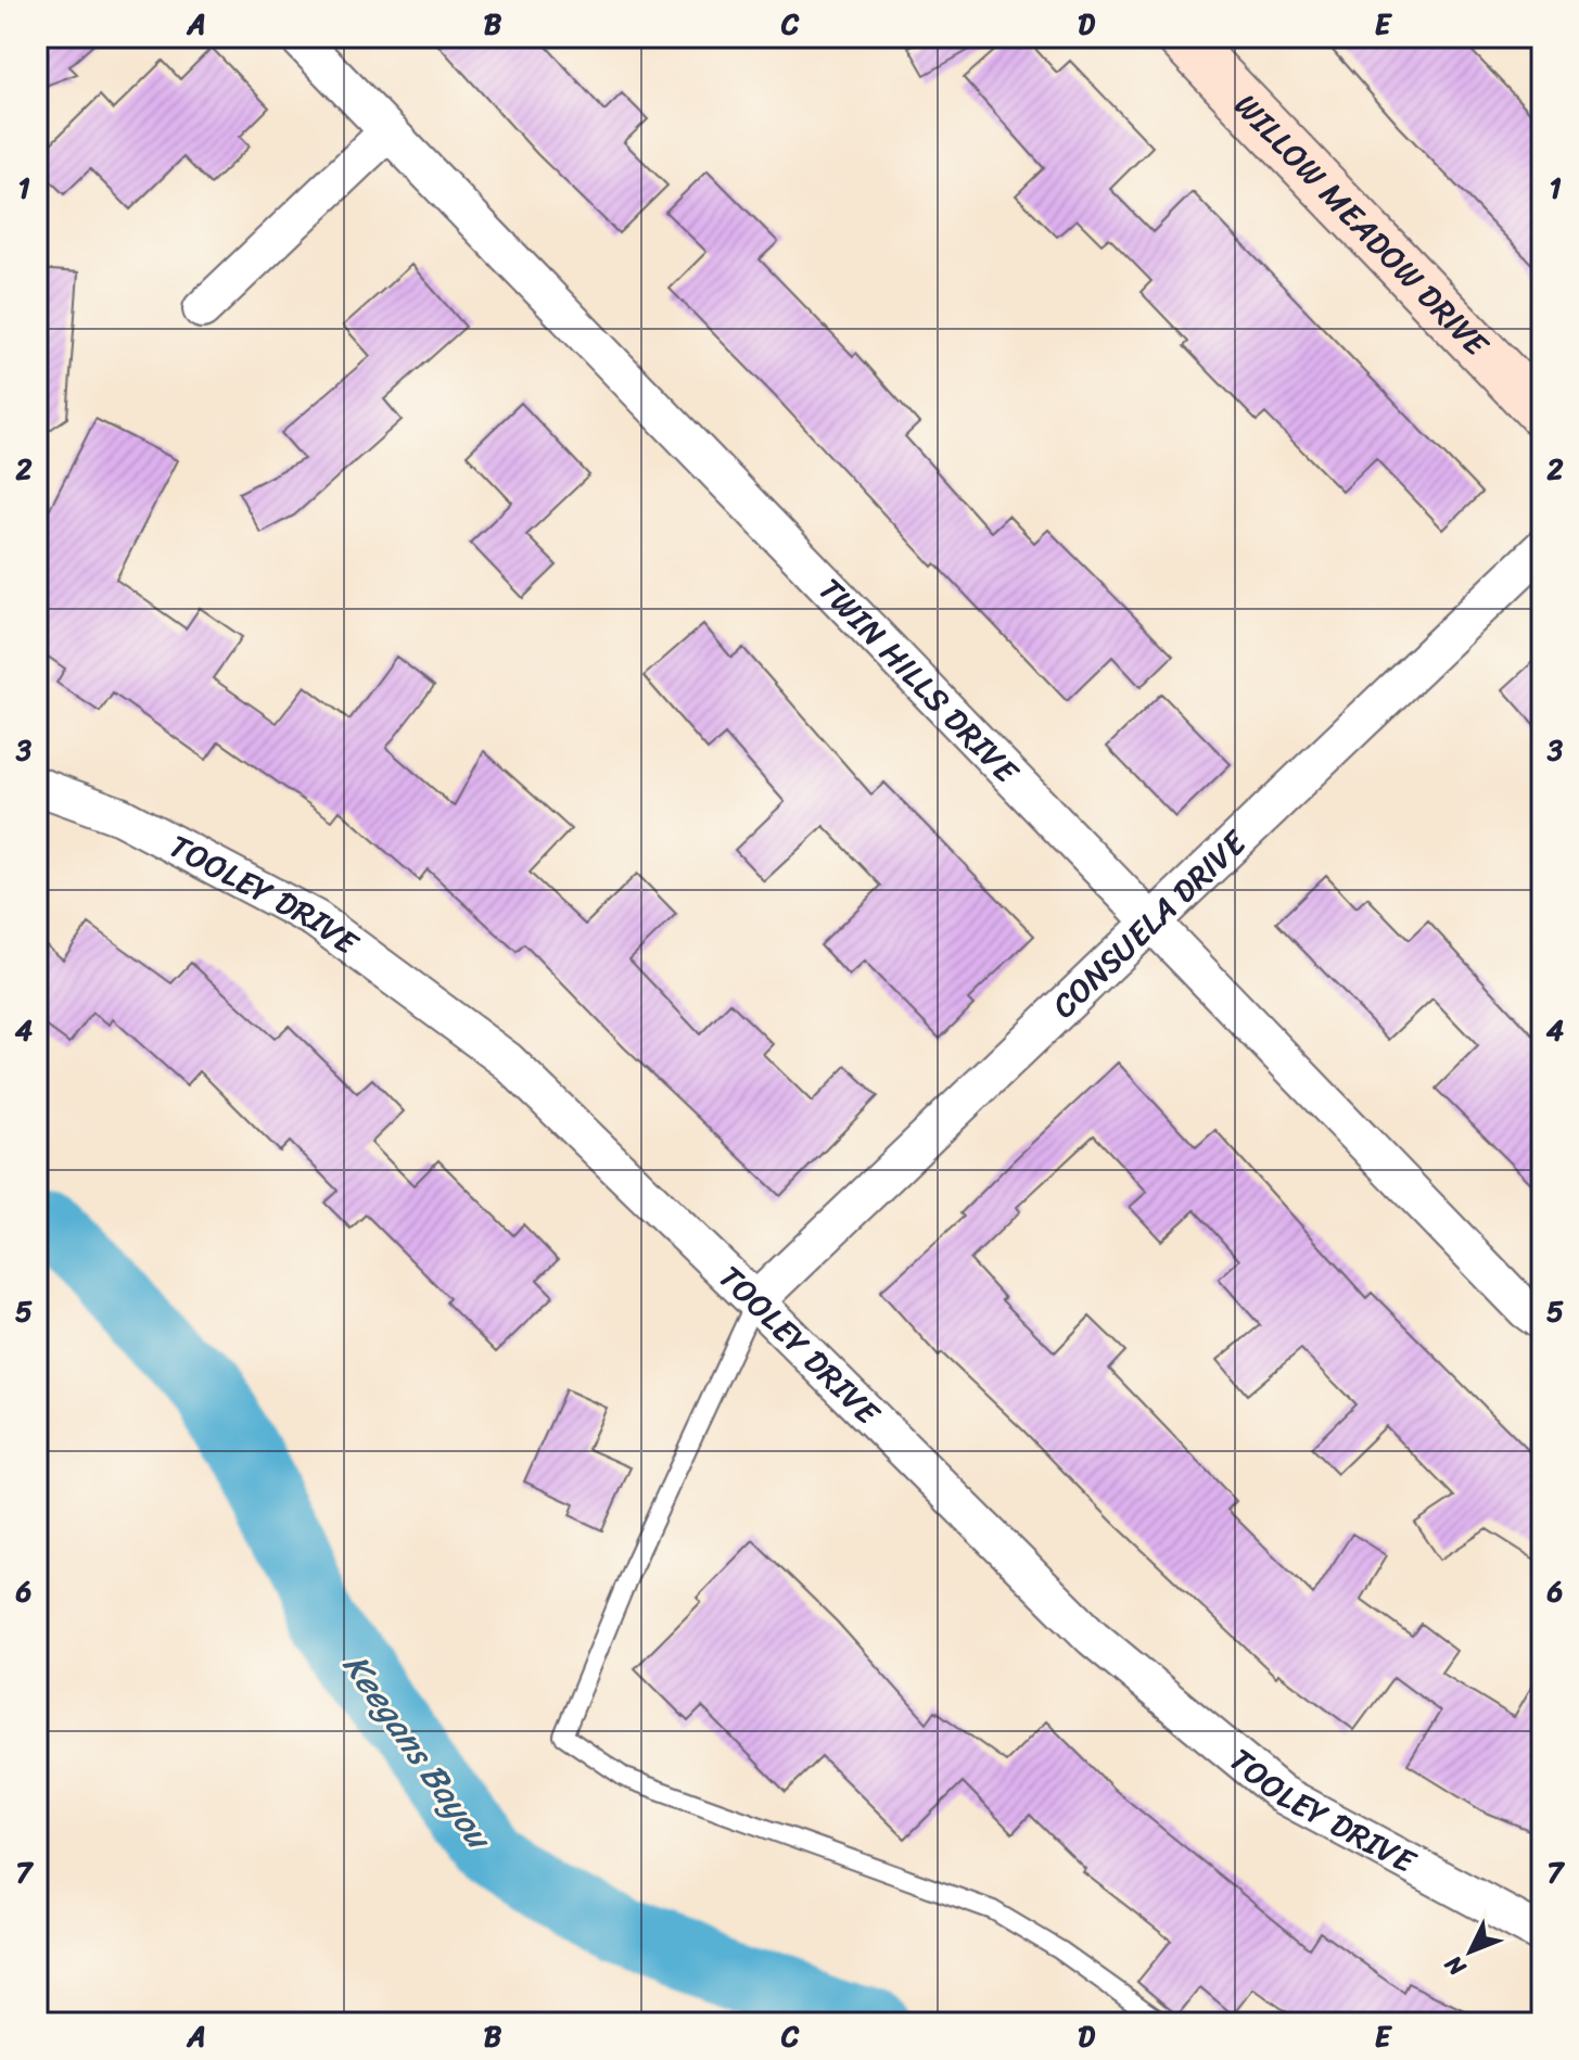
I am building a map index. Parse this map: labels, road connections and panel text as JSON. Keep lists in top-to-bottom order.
{
  "streets": {
    "street": [
      "WILLOW MEADOW DRIVE",
      "TWIN HILLS DRIVE",
      "TOOLEY DRIVE",
      "CONSUELA DRIVE"
    ]
  },
  "crossings": [
    ["TWIN HILLS DRIVE", "CONSUELA DRIVE"],
    ["TOOLEY DRIVE", "CONSUELA DRIVE"]
  ],
  "water": ["Keegans Bayou"],
  "north": "bottom left",
  "grid": {
    "columns": [
      "A",
      "B",
      "C",
      "D",
      "E"
    ],
    "rows": [
      "1",
      "2",
      "3",
      "4",
      "5",
      "6",
      "7"
    ]
  }
}
